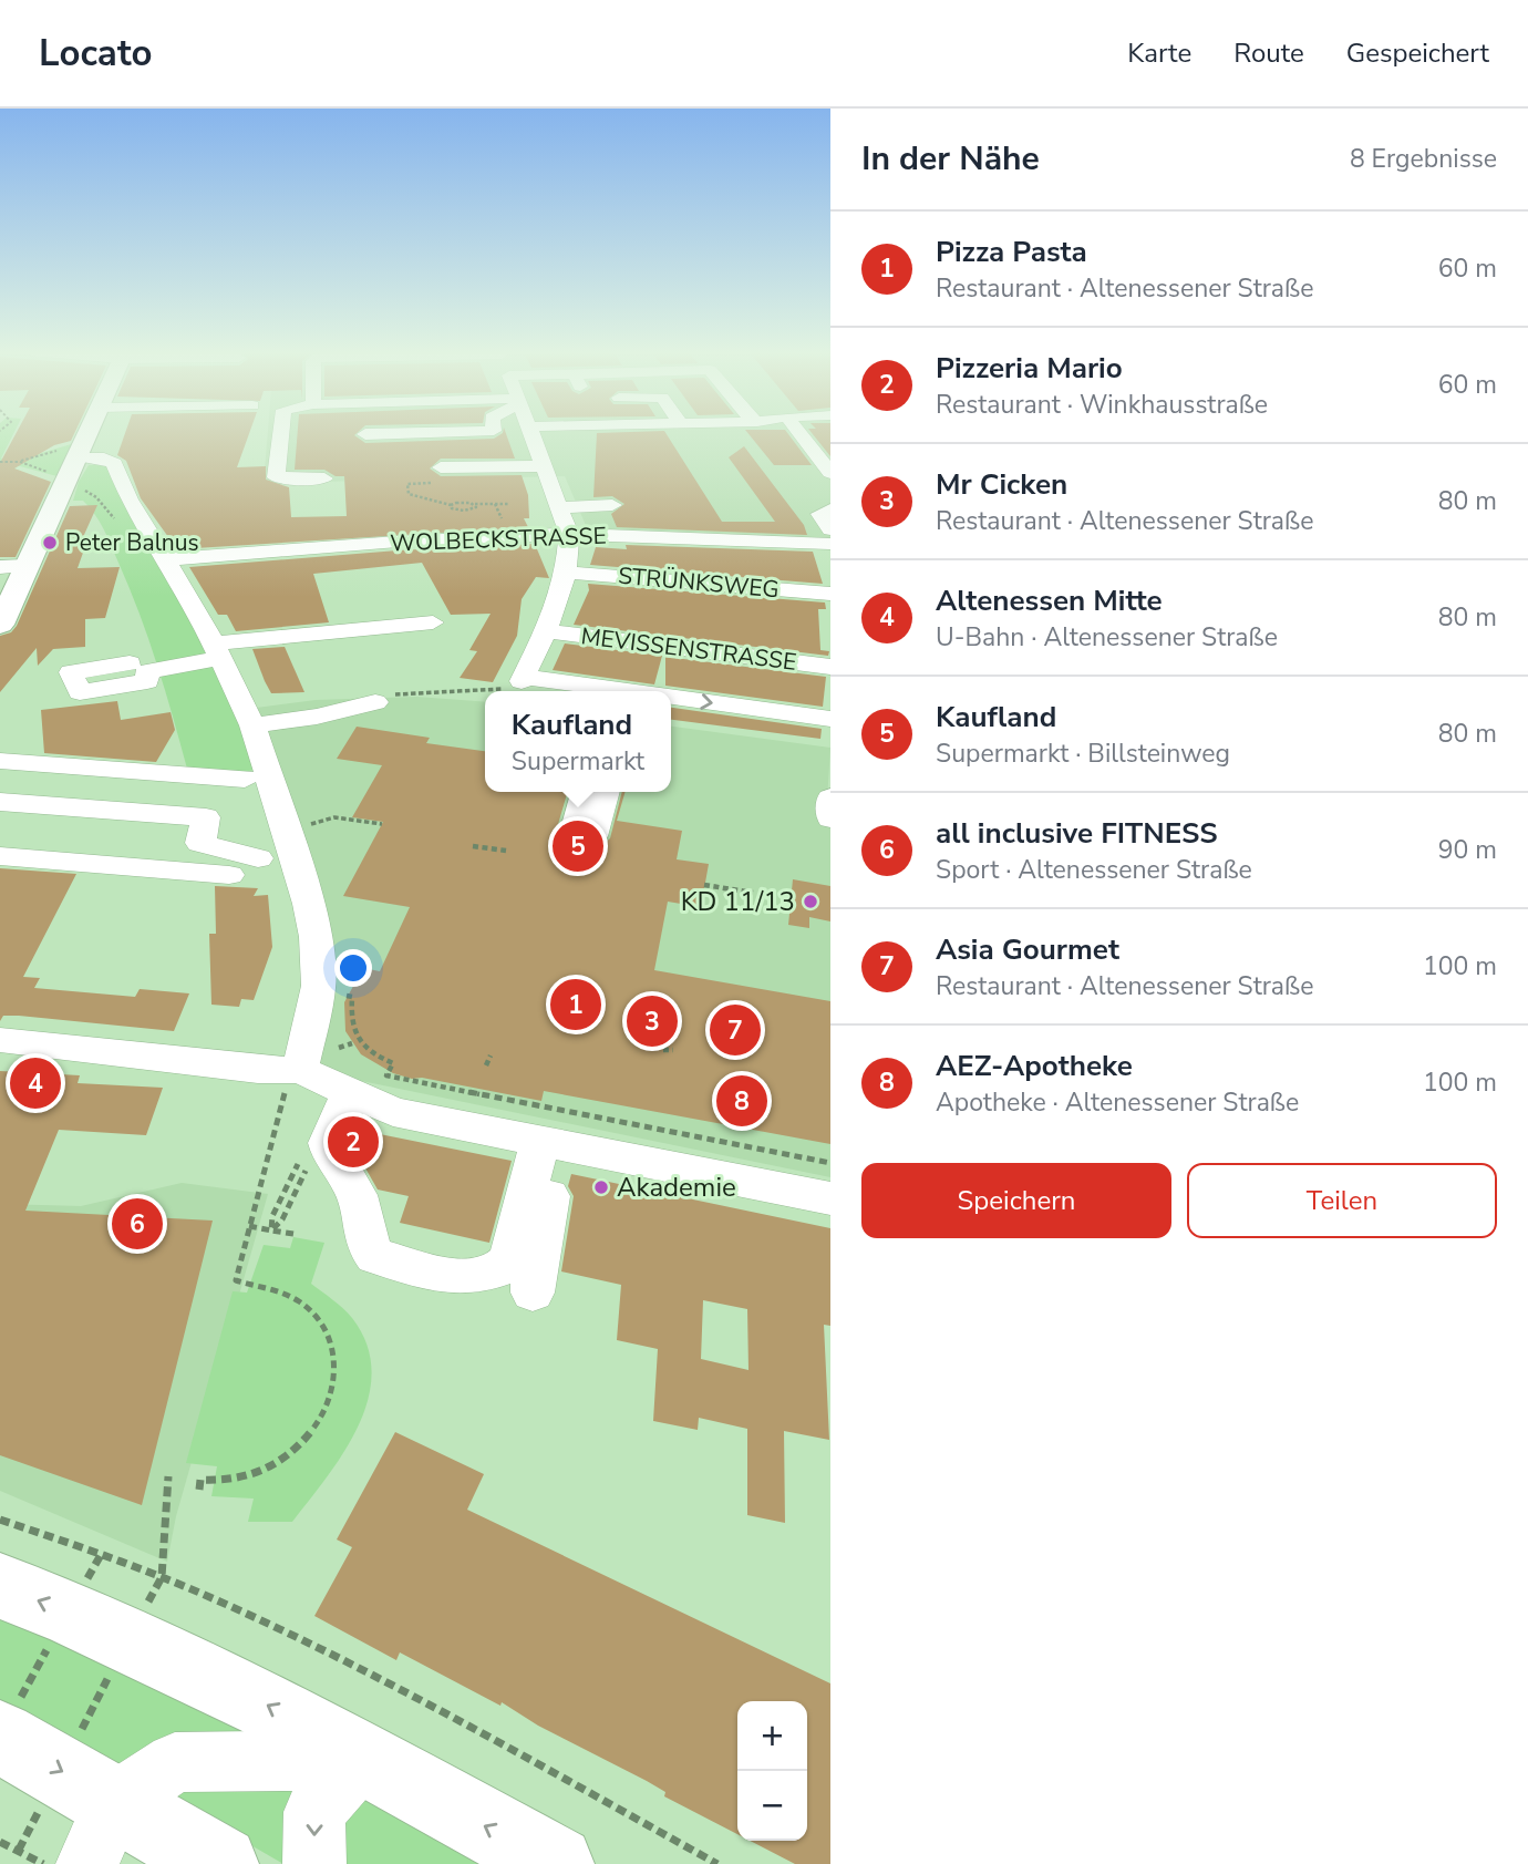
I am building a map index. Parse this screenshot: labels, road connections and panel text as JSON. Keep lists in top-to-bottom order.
{
  "streets": {
    "street": ["WOLBECKSTRASSE", "STRÜNKSWEG", "MEVISSENSTRASSE"]
  },
  "places": ["Peter Balnus", "KD 11/13", "Akademie"],
  "page": {
    "header": "Locato",
    "nav": ["Karte", "Route", "Gespeichert"],
    "heading": ["In der Nähe", "8 Ergebnisse"],
    "list": [
      {
        "mark": "1",
        "name": "Pizza Pasta",
        "note": "Restaurant · Altenessener Straße",
        "value": "60 m"
      },
      {
        "mark": "2",
        "name": "Pizzeria Mario",
        "note": "Restaurant · Winkhausstraße",
        "value": "60 m"
      },
      {
        "mark": "3",
        "name": "Mr Cicken",
        "note": "Restaurant · Altenessener Straße",
        "value": "80 m"
      },
      {
        "mark": "4",
        "name": "Altenessen Mitte",
        "note": "U-Bahn · Altenessener Straße",
        "value": "80 m"
      },
      {
        "mark": "5",
        "name": "Kaufland",
        "note": "Supermarkt · Billsteinweg",
        "value": "80 m"
      },
      {
        "mark": "6",
        "name": "all inclusive FITNESS",
        "note": "Sport · Altenessener Straße",
        "value": "90 m"
      },
      {
        "mark": "7",
        "name": "Asia Gourmet",
        "note": "Restaurant · Altenessener Straße",
        "value": "100 m"
      },
      {
        "mark": "8",
        "name": "AEZ-Apotheke",
        "note": "Apotheke · Altenessener Straße",
        "value": "100 m"
      }
    ],
    "popup": ["Kaufland", "Supermarkt"],
    "pins": [
      "5",
      "1",
      "3",
      "7",
      "4",
      "8",
      "2",
      "6"
    ],
    "buttons": ["Speichern", "Teilen"],
    "map_buttons": ["+", "−"]
  }
}
